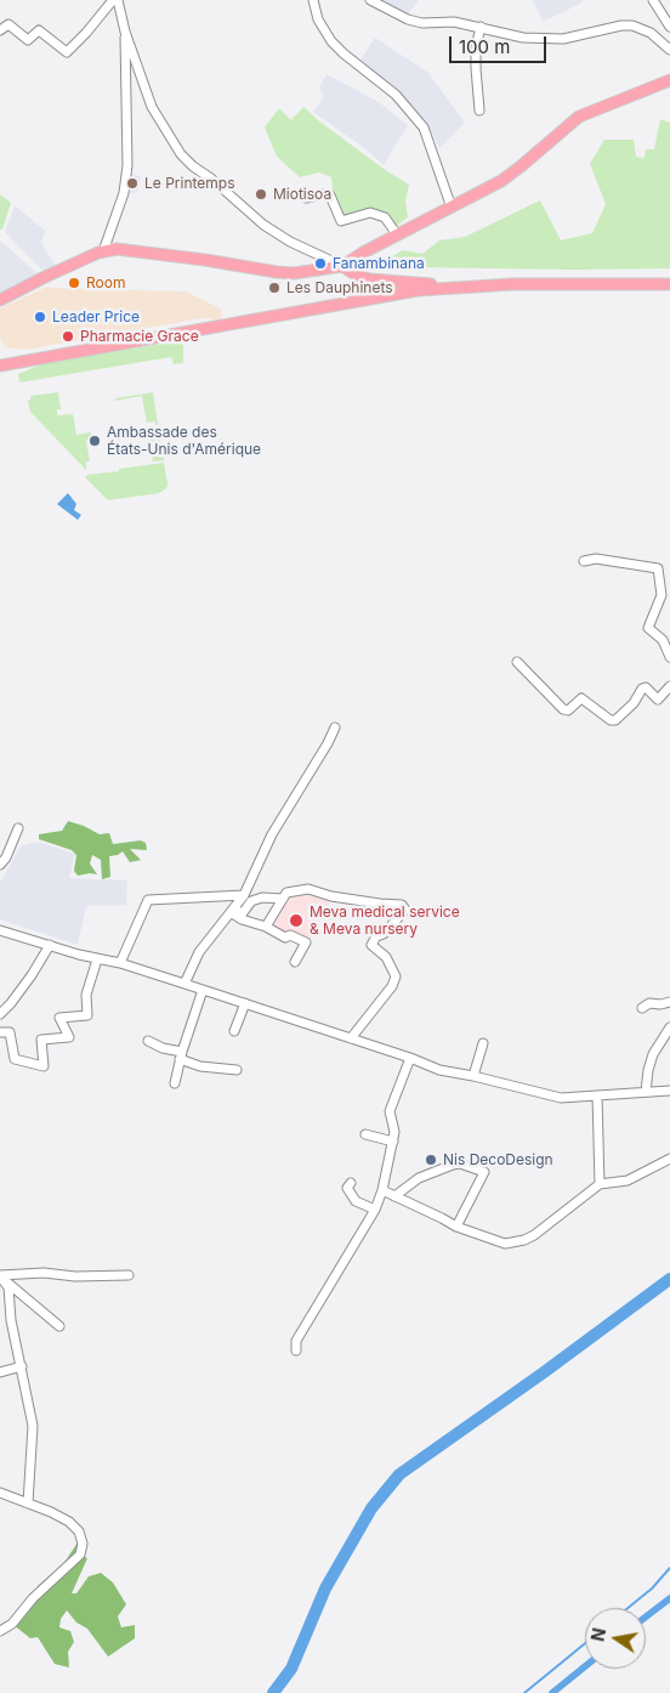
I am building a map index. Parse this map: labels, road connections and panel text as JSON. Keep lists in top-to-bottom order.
{
  "places": [
    "Le Printemps",
    "Miotisoa",
    "Fanambinana",
    "Room",
    "Les Dauphinets",
    "Leader Price",
    "Pharmacie Grace",
    "Ambassade des États-Unis d'Amérique",
    "Meva medical service & Meva nursery",
    "Nis DecoDesign"
  ],
  "scale_bar": "100 m",
  "north": "left"
}
